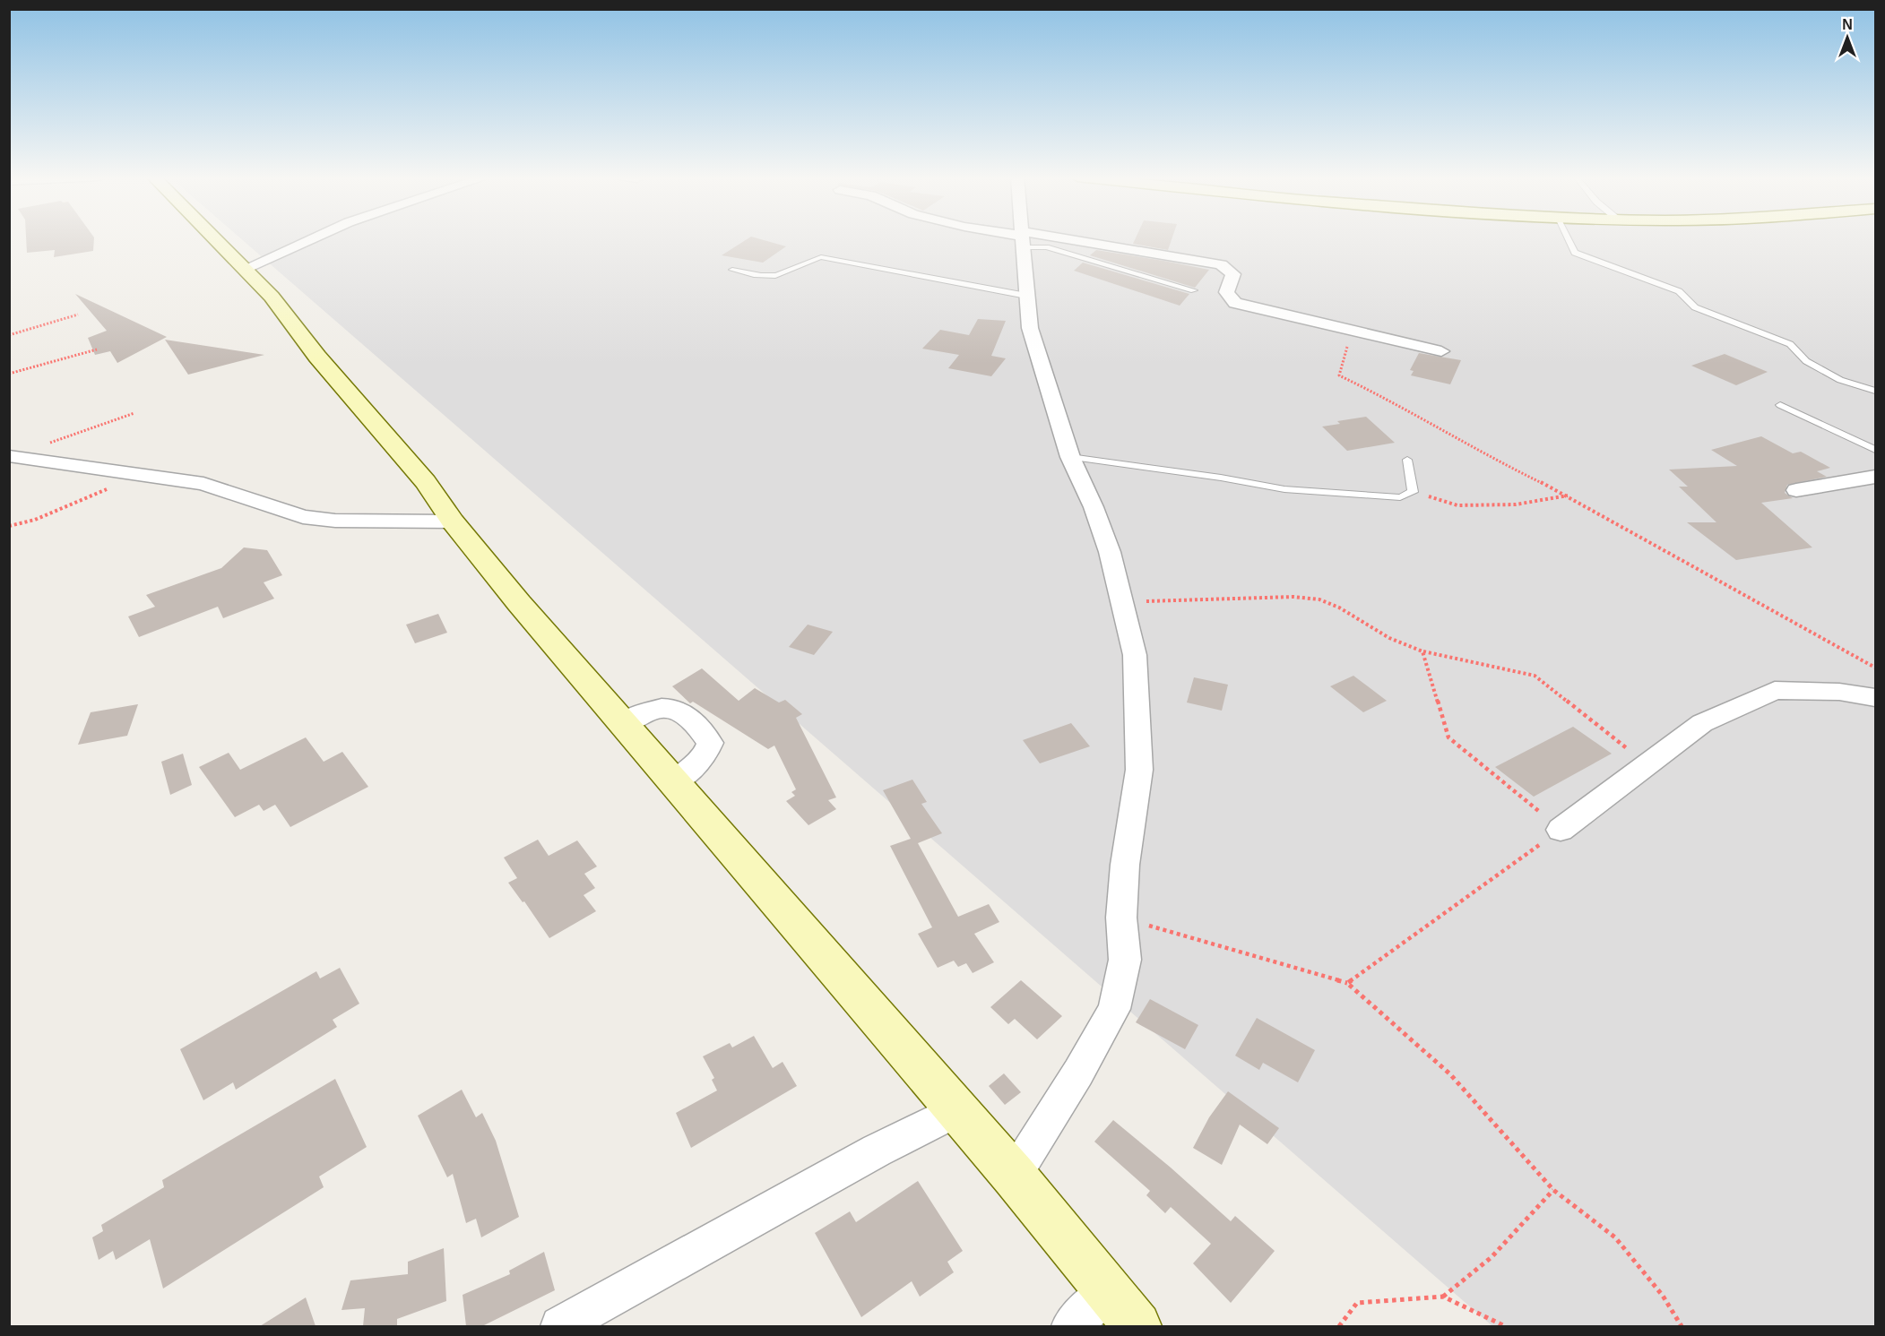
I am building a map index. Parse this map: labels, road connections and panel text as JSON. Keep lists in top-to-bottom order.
{
  "north": "top"
}
